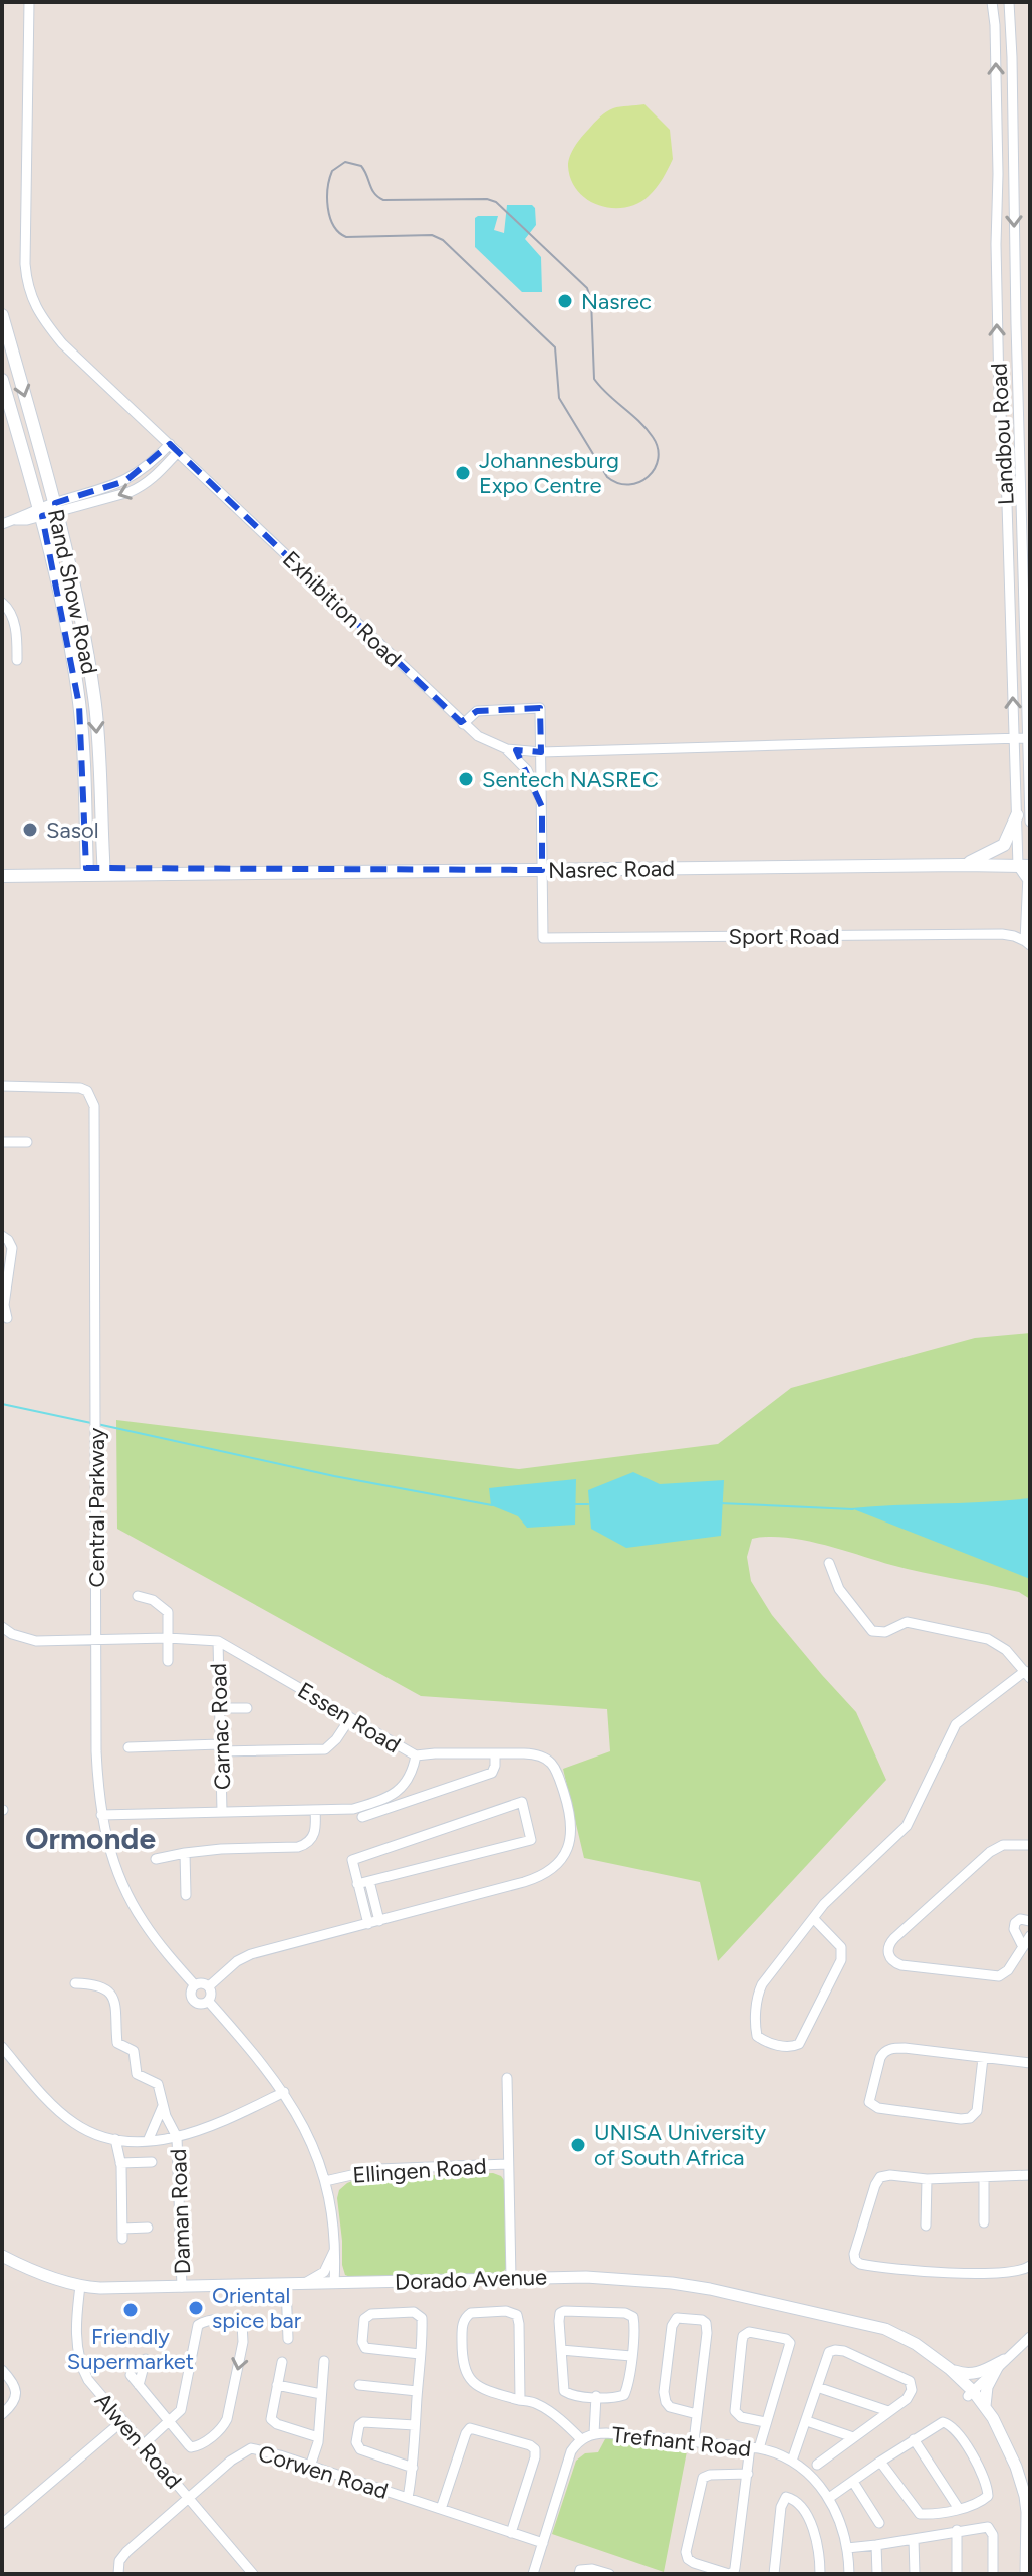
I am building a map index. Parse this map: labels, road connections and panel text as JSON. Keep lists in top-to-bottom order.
{
  "streets": {
    "main road": ["Rand Show Road", "Nasrec Road"],
    "street": [
      "Landbou Road",
      "Exhibition Road",
      "Sport Road",
      "Central Parkway",
      "Essen Road",
      "Carnac Road",
      "Ellingen Road",
      "Daman Road",
      "Dorado Avenue",
      "Alwen Road",
      "Trefnant Road",
      "Corwen Road"
    ]
  },
  "crossings": [
    ["Landbou Road", "Exhibition Road"],
    ["Landbou Road", "Nasrec Road"],
    ["Landbou Road", "Sport Road"],
    ["Rand Show Road", "Nasrec Road"],
    ["Nasrec Road", "Sport Road"],
    ["Central Parkway", "Essen Road"],
    ["Essen Road", "Carnac Road"],
    ["Daman Road", "Dorado Avenue"],
    ["Dorado Avenue", "Alwen Road"],
    ["Alwen Road", "Corwen Road"],
    ["Trefnant Road", "Corwen Road"]
  ],
  "districts": ["Ormonde"],
  "places": [
    "Nasrec",
    "Johannesburg Expo Centre",
    "Sentech NASREC",
    "Sasol",
    "UNISA University of South Africa",
    "Oriental spice bar",
    "Friendly Supermarket"
  ]
}
